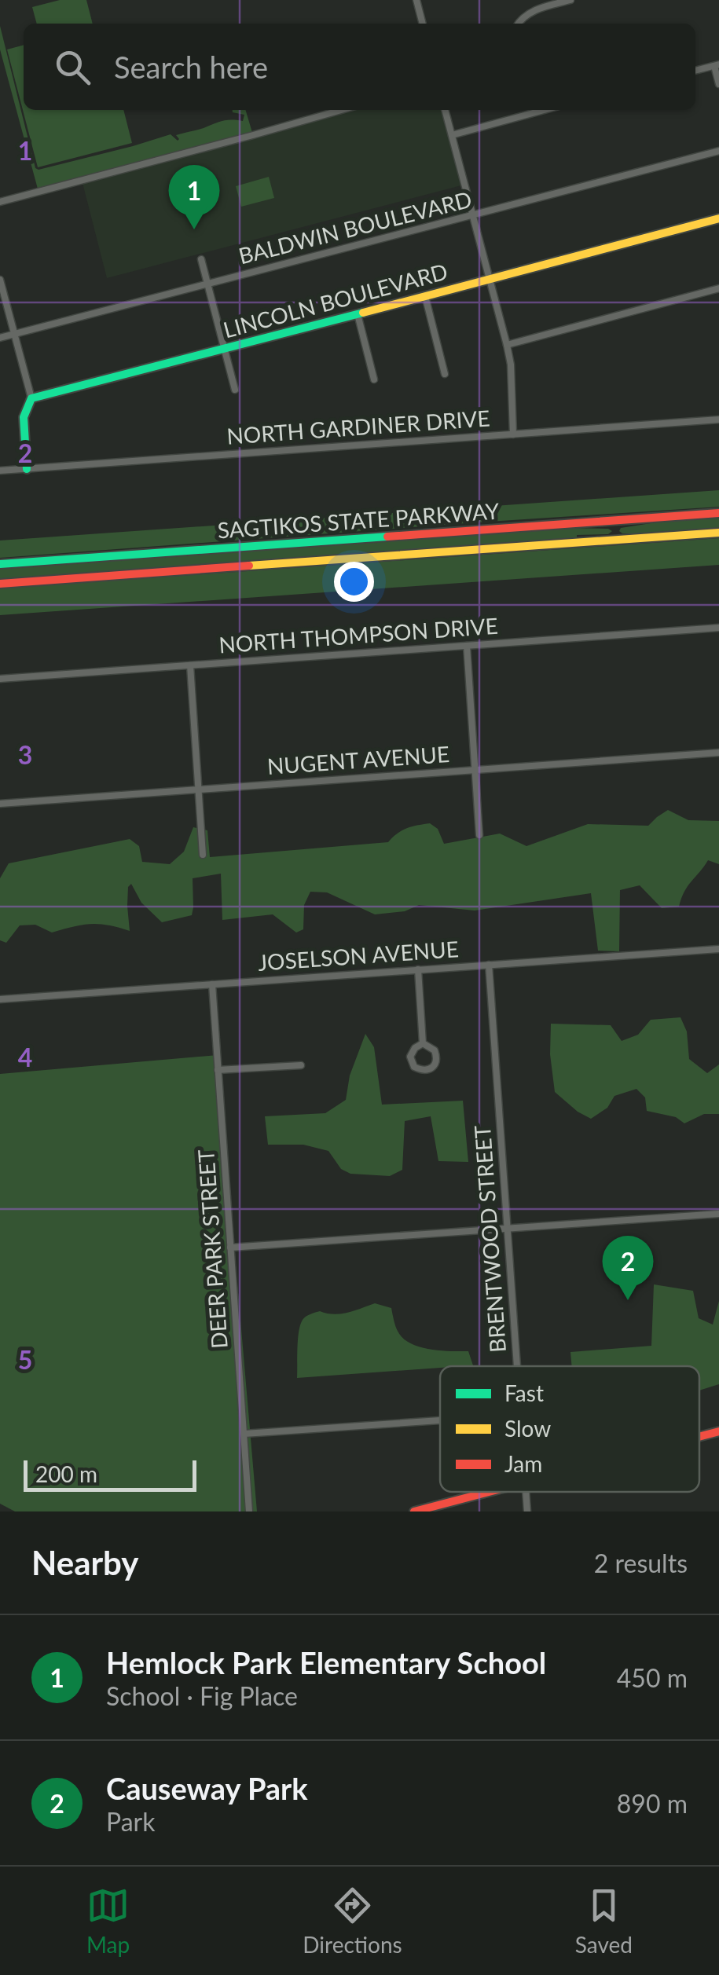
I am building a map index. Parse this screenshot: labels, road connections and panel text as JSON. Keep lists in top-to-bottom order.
{
  "streets": {
    "main road": ["LINCOLN BOULEVARD", "SAGTIKOS STATE PARKWAY"],
    "street": [
      "BALDWIN BOULEVARD",
      "NORTH GARDINER DRIVE",
      "NORTH THOMPSON DRIVE",
      "NUGENT AVENUE",
      "JOSELSON AVENUE",
      "BRENTWOOD STREET",
      "DEER PARK STREET"
    ]
  },
  "crossings": [
    ["JOSELSON AVENUE", "BRENTWOOD STREET"],
    ["JOSELSON AVENUE", "DEER PARK STREET"]
  ],
  "legend": ["Fast", "Slow", "Jam"],
  "scale_bar": "200 m",
  "page": {
    "search": "Search here",
    "pins": ["1", "2"],
    "scale": "200 m",
    "heading": ["Nearby", "2 results"],
    "list": [
      {
        "mark": "1",
        "name": "Hemlock Park Elementary School",
        "note": "School · Fig Place",
        "value": "450 m"
      },
      {
        "mark": "2",
        "name": "Causeway Park",
        "note": "Park",
        "value": "890 m"
      }
    ],
    "nav": ["Map", "Directions", "Saved"]
  },
  "grid": {
    "rows": [
      "1",
      "2",
      "3",
      "4",
      "5"
    ]
  }
}
